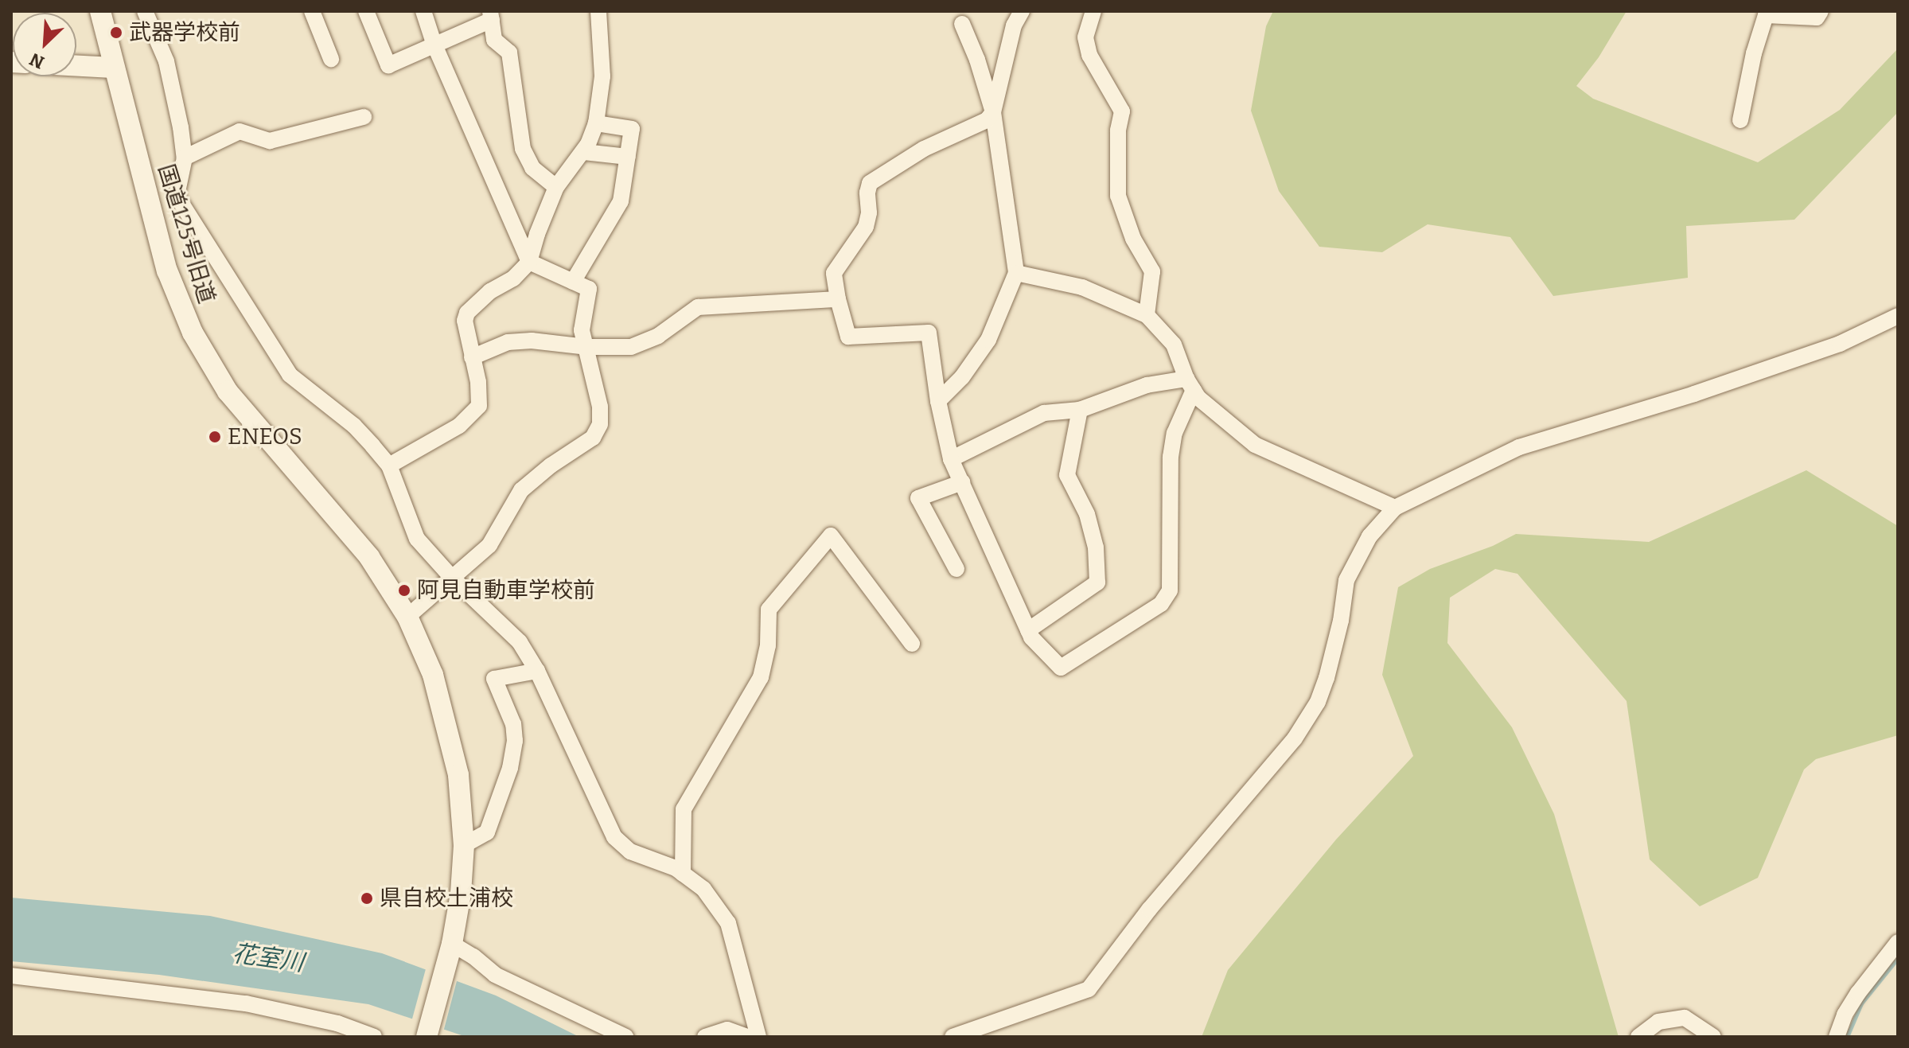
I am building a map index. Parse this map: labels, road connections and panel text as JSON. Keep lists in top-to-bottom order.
{
  "streets": {
    "street": ["国道125号旧道"]
  },
  "water": ["花室川"],
  "places": [
    "武器学校前",
    "ENEOS",
    "阿見自動車学校前",
    "県自校土浦校"
  ],
  "north": "bottom left"
}
